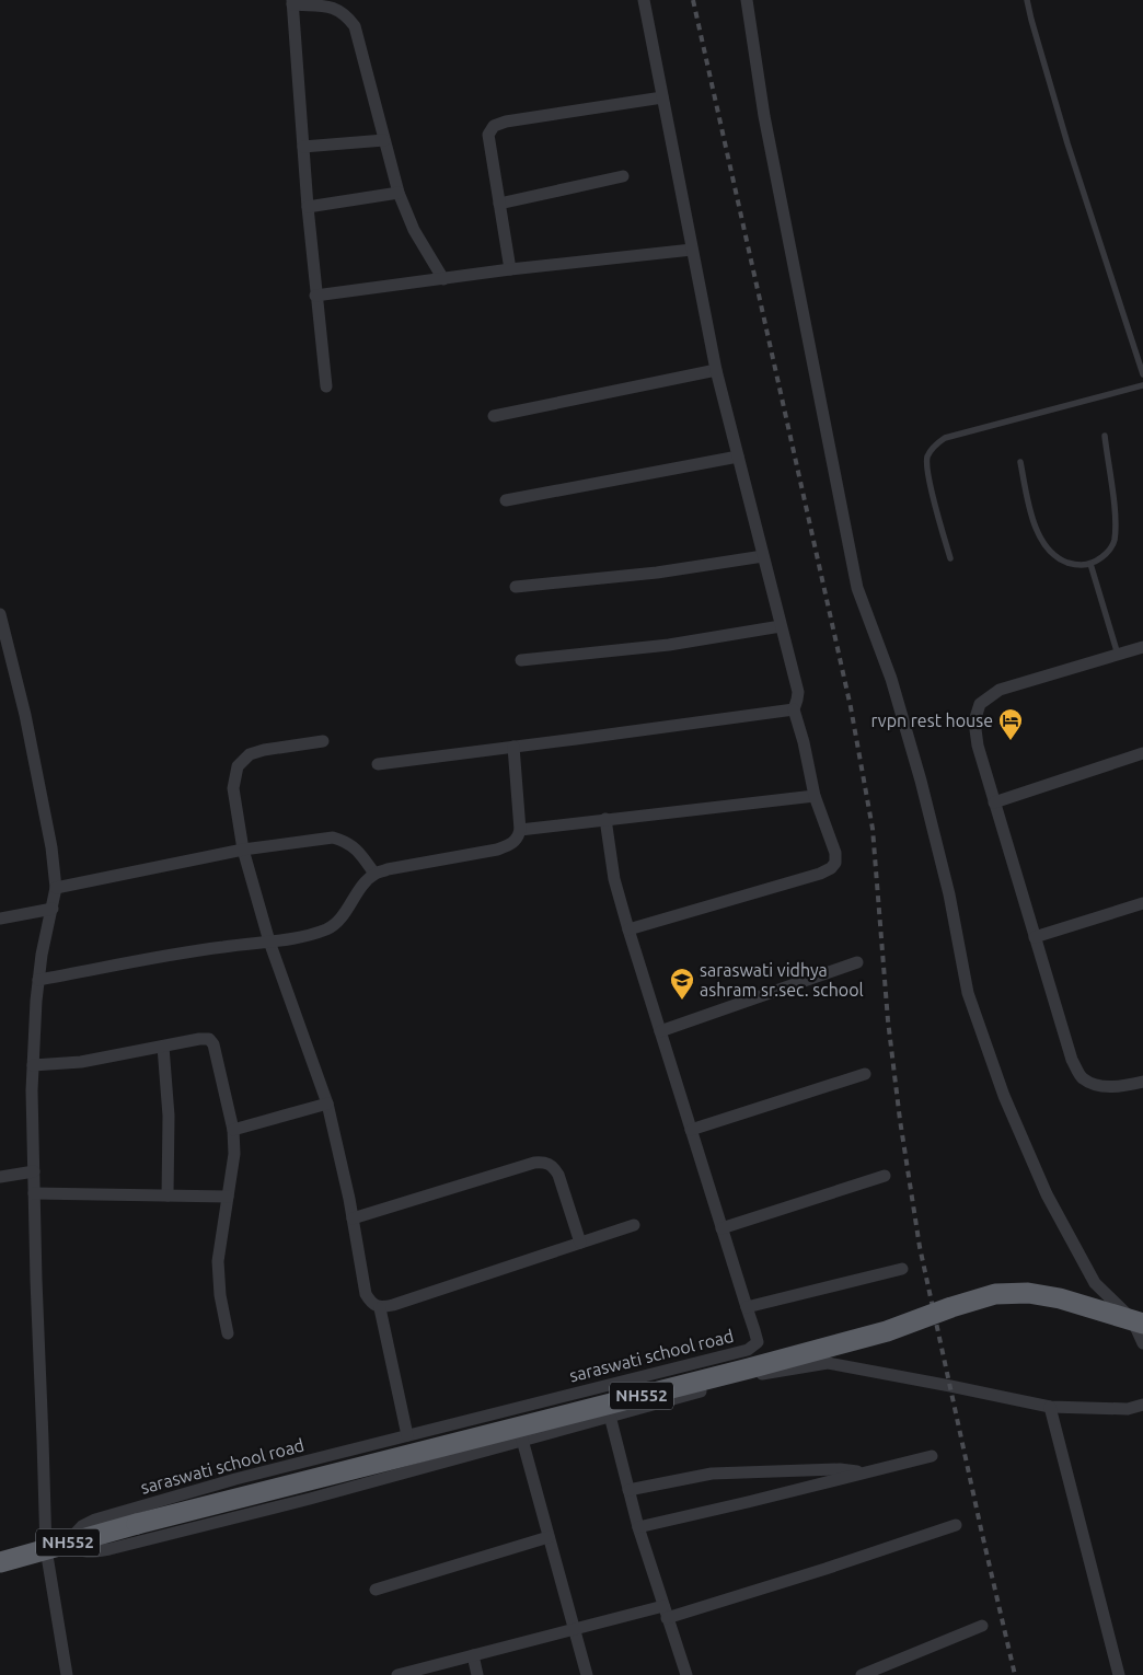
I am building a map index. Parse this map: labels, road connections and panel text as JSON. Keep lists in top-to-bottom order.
{
  "streets": {
    "highway": ["NH552"],
    "street": ["saraswati school road"]
  },
  "crossings": [
    ["saraswati school road", "NH552"]
  ],
  "places": {
    "hotel": ["rvpn rest house"],
    "school or university": ["saraswati vidhya ashram sr.sec. school"]
  }
}
